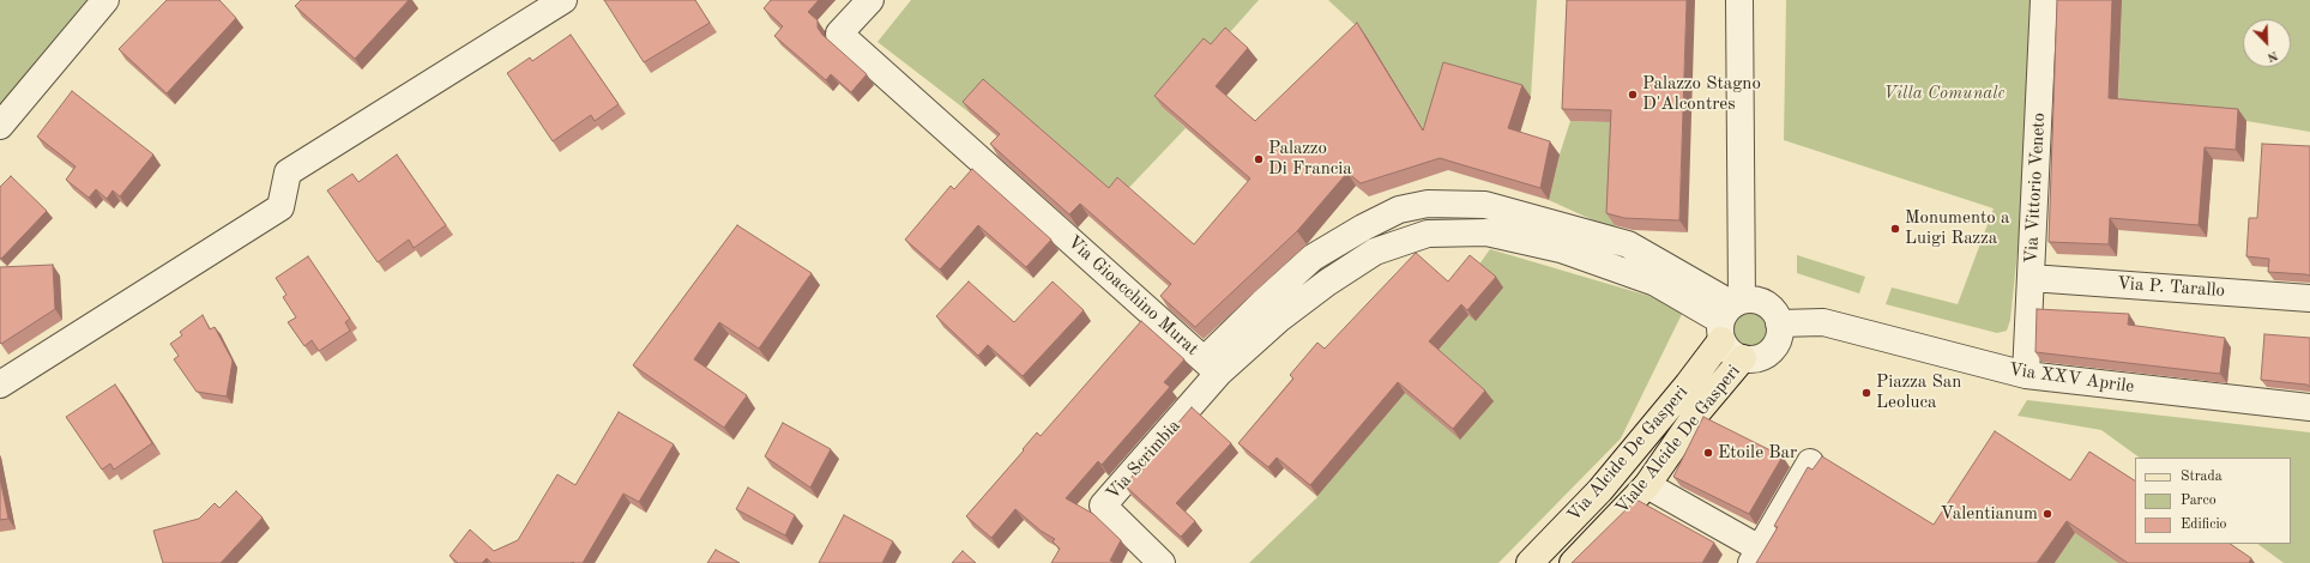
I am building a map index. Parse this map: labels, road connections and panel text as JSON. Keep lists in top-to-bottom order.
{
  "streets": {
    "main road": ["Viale Alcide De Gasperi", "Via Alcide De Gasperi"],
    "street": [
      "Via Vittorio Veneto",
      "Via P. Tarallo",
      "Via Gioacchino Murat",
      "Via XXV Aprile",
      "Via Scrimbia"
    ]
  },
  "crossings": [
    ["Via Vittorio Veneto", "Via P. Tarallo"],
    ["Via Vittorio Veneto", "Via XXV Aprile"],
    ["Via Gioacchino Murat", "Via XXV Aprile"],
    ["Via Gioacchino Murat", "Viale Alcide De Gasperi"],
    ["Via Gioacchino Murat", "Via Alcide De Gasperi"],
    ["Via Gioacchino Murat", "Via Scrimbia"],
    ["Via XXV Aprile", "Viale Alcide De Gasperi"],
    ["Via XXV Aprile", "Via Alcide De Gasperi"],
    ["Viale Alcide De Gasperi", "Via Alcide De Gasperi"]
  ],
  "parks": ["Villa Comunale"],
  "places": [
    "Palazzo Stagno D'Alcontres",
    "Palazzo Di Francia",
    "Monumento a Luigi Razza",
    "Piazza San Leoluca",
    "Etoile Bar",
    "Valentianum"
  ],
  "legend": ["Strada", "Parco", "Edificio"],
  "north": "bottom right"
}
